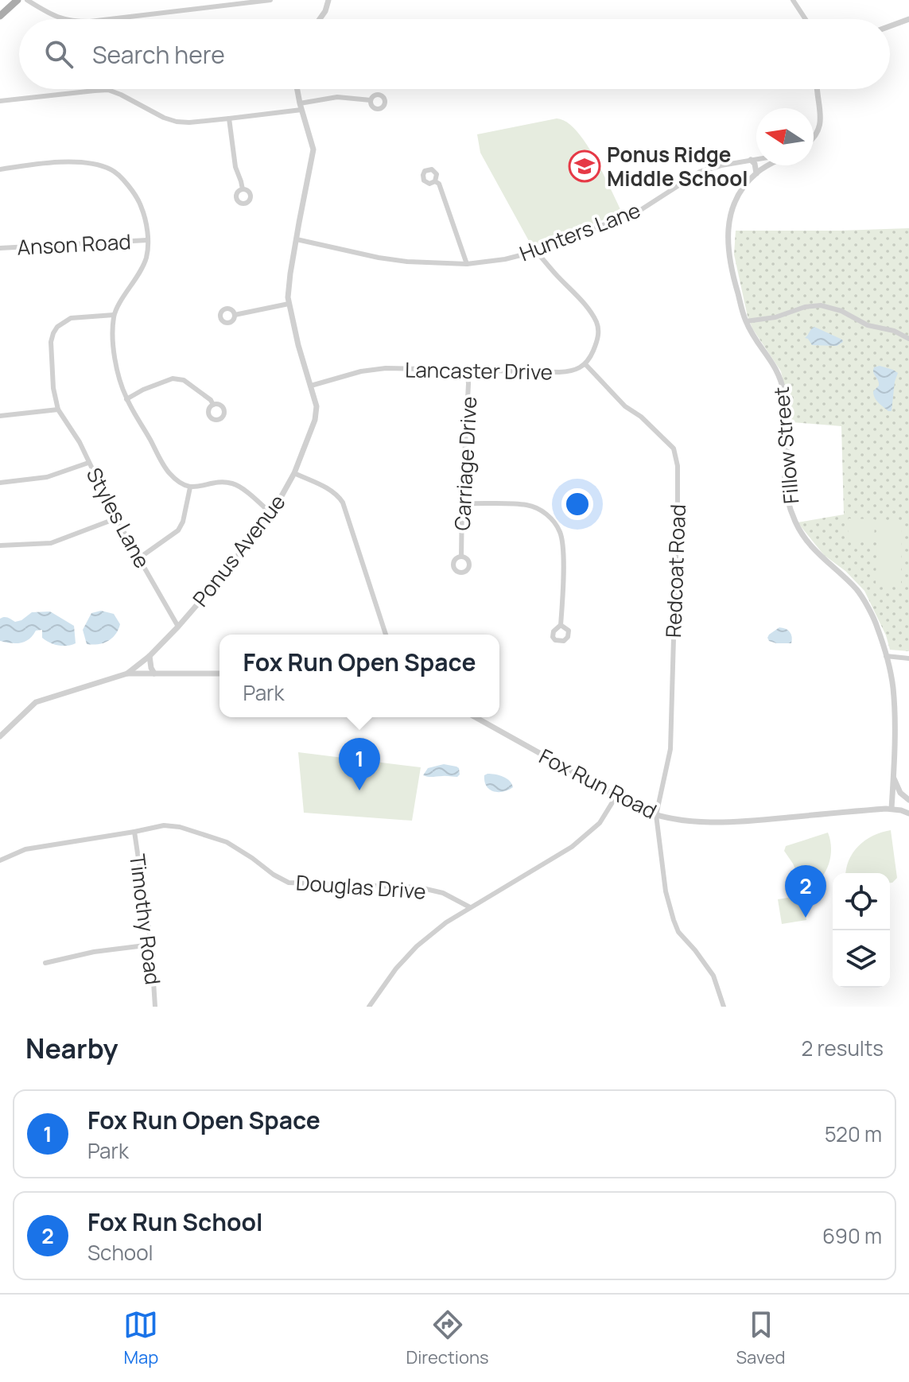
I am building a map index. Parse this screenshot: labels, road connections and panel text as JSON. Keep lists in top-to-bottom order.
{
  "streets": {
    "street": [
      "Hunters Lane",
      "Anson Road",
      "Lancaster Drive",
      "Fillow Street",
      "Carriage Drive",
      "Styles Lane",
      "Ponus Avenue",
      "Redcoat Road",
      "Fox Run Road",
      "Douglas Drive",
      "Timothy Road"
    ]
  },
  "crossings": [
    ["Hunters Lane", "Ponus Avenue"],
    ["Lancaster Drive", "Carriage Drive"],
    ["Lancaster Drive", "Ponus Avenue"],
    ["Lancaster Drive", "Redcoat Road"],
    ["Fillow Street", "Fox Run Road"],
    ["Styles Lane", "Ponus Avenue"],
    ["Redcoat Road", "Fox Run Road"],
    ["Douglas Drive", "Timothy Road"]
  ],
  "places": {
    "school or university": ["Ponus Ridge Middle School"]
  },
  "north": "left",
  "page": {
    "search": "Search here",
    "popup": ["Fox Run Open Space", "Park"],
    "pins": ["1", "2"],
    "heading": ["Nearby", "2 results"],
    "list": [
      {
        "mark": "1",
        "name": "Fox Run Open Space",
        "note": "Park",
        "value": "520 m"
      },
      {
        "mark": "2",
        "name": "Fox Run School",
        "note": "School",
        "value": "690 m"
      }
    ],
    "nav": ["Map", "Directions", "Saved"]
  }
}
